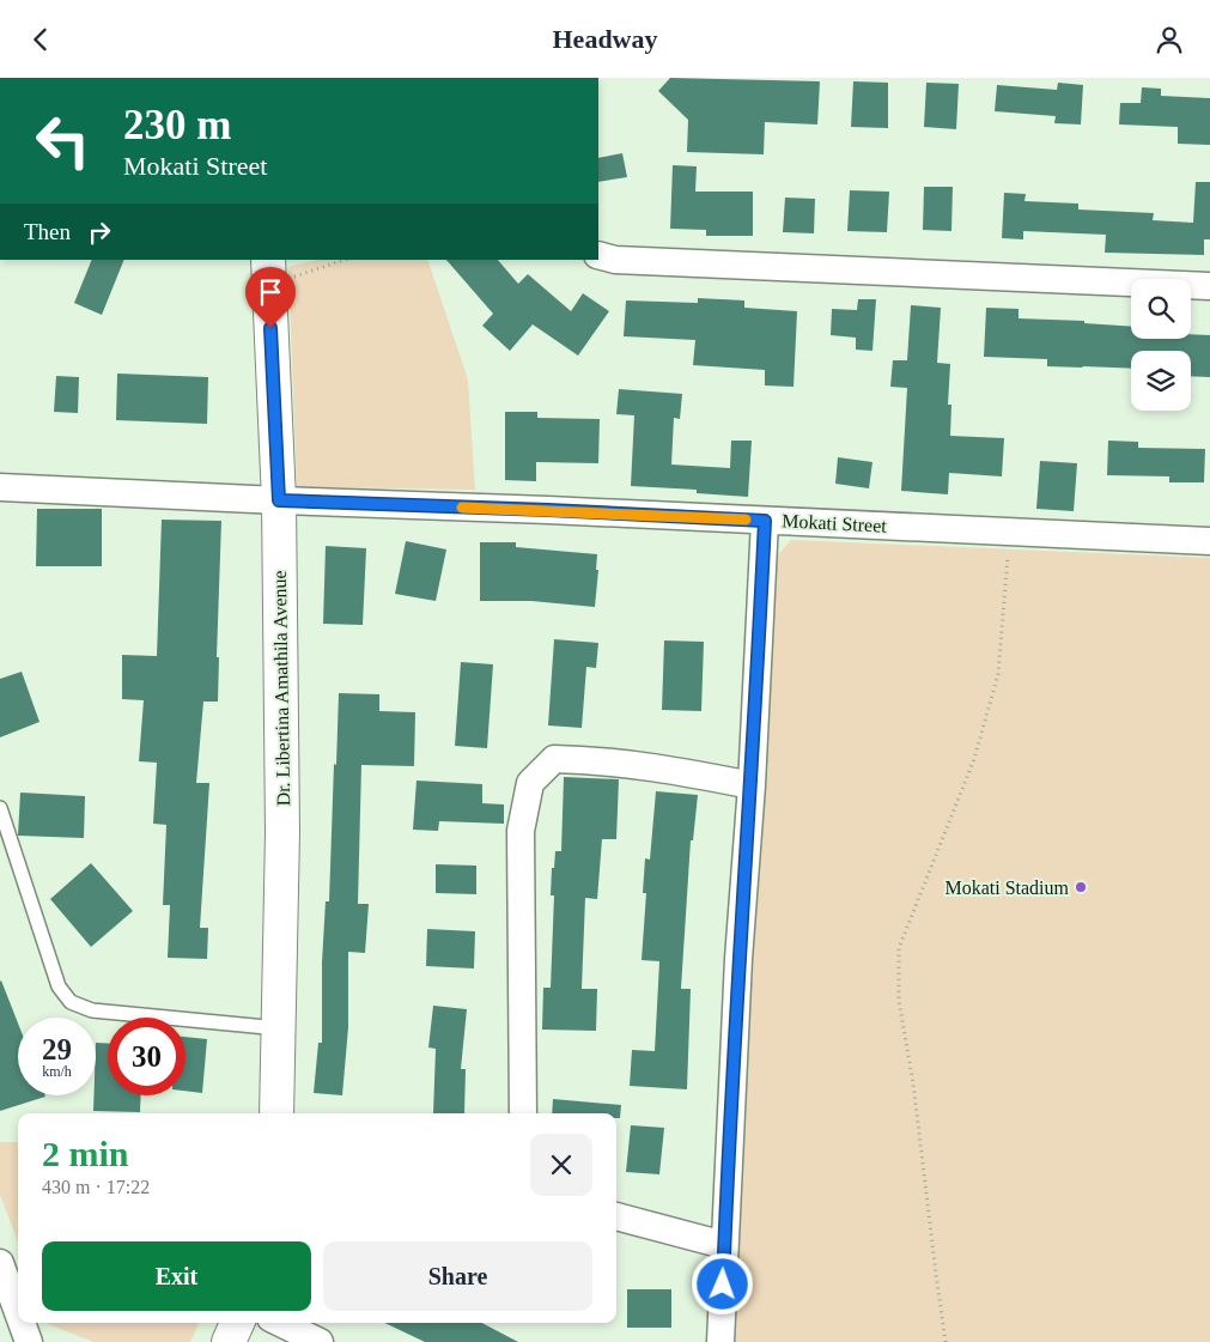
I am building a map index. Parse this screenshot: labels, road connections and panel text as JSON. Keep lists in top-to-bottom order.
{
  "streets": {
    "street": ["Mokati Street", "Dr. Libertina Amathila Avenue"]
  },
  "crossings": [
    ["Mokati Street", "Dr. Libertina Amathila Avenue"]
  ],
  "places": ["Mokati Stadium"],
  "page": {
    "header": "Headway",
    "turn": ["230 m", "Mokati Street"],
    "then": "Then",
    "speed": "29 km/h",
    "limit": "30",
    "heading": ["2 min", "430 m · 17:22"],
    "buttons": ["Exit", "Share"]
  }
}
